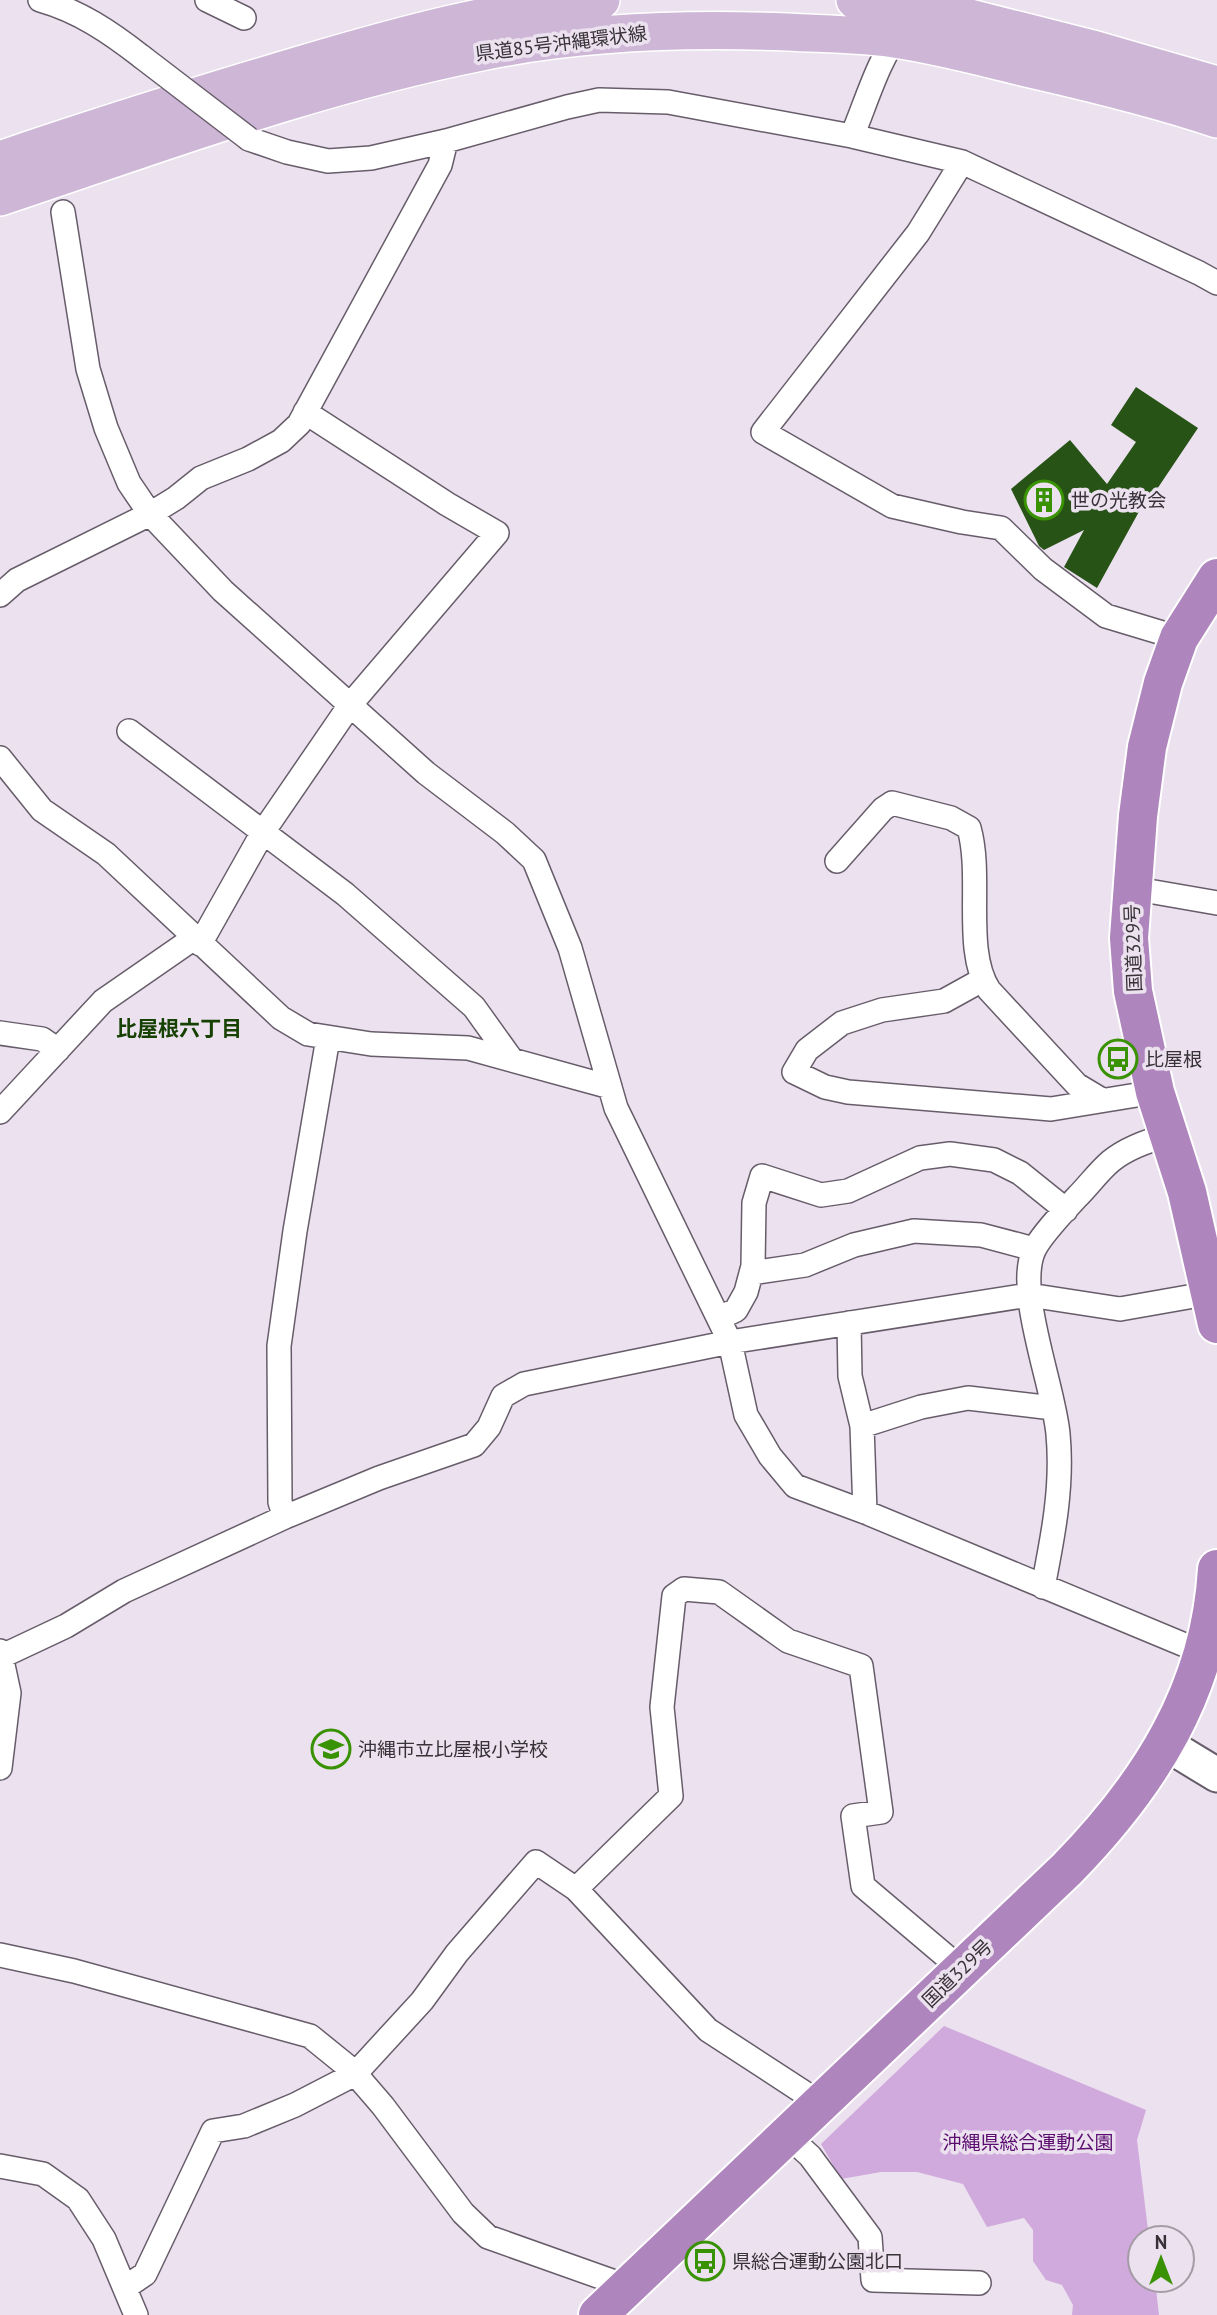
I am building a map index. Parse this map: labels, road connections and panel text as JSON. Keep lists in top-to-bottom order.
{
  "streets": {
    "highway": ["国道329号"],
    "main road": ["県道85号沖縄環状線"]
  },
  "districts": ["比屋根六丁目"],
  "parks": ["沖縄県総合運動公園"],
  "places": {
    "building": ["世の光教会"],
    "bus stop": ["比屋根", "県総合運動公園北口"],
    "school or university": ["沖縄市立比屋根小学校"]
  },
  "north": "top"
}
